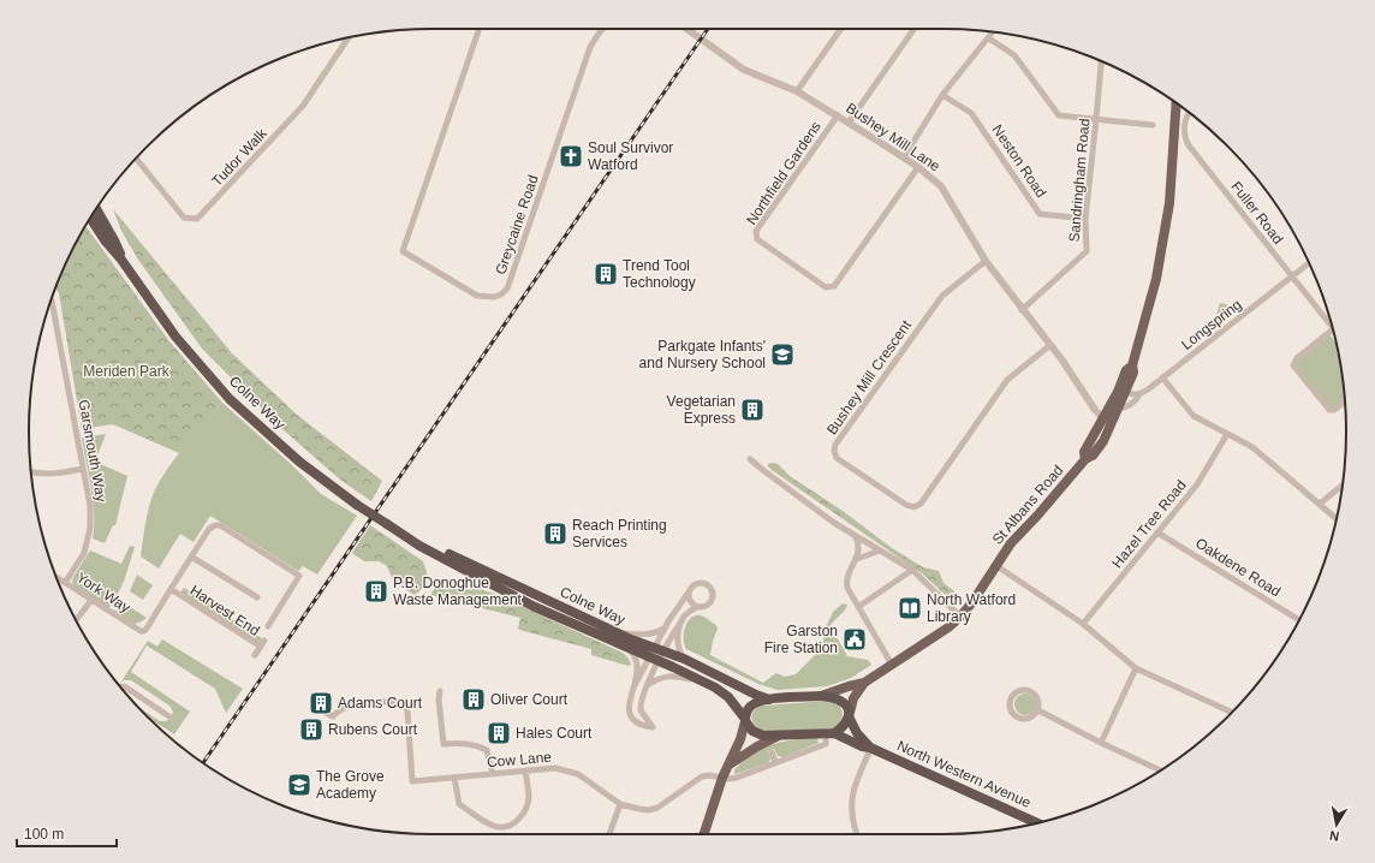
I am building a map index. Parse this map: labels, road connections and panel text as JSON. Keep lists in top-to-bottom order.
{
  "streets": {
    "highway": ["Colne Way", "North Western Avenue"],
    "main road": ["St Albans Road"],
    "street": [
      "Bushey Mill Lane",
      "Tudor Walk",
      "Neston Road",
      "Northfield Gardens",
      "Sandringham Road",
      "Fuller Road",
      "Greycaine Road",
      "Longspring",
      "Bushey Mill Crescent",
      "Garsmouth Way",
      "Hazel Tree Road",
      "Oakdene Road",
      "York Way",
      "Harvest End",
      "Cow Lane"
    ]
  },
  "crossings": [
    ["Bushey Mill Lane", "Northfield Gardens"],
    ["Bushey Mill Lane", "Sandringham Road"],
    ["Bushey Mill Lane", "Bushey Mill Crescent"],
    ["Bushey Mill Lane", "St Albans Road"],
    ["Neston Road", "Sandringham Road"],
    ["Fuller Road", "Longspring"],
    ["Longspring", "St Albans Road"],
    ["Colne Way", "North Western Avenue"],
    ["Garsmouth Way", "York Way"],
    ["St Albans Road", "North Western Avenue"],
    ["Hazel Tree Road", "Oakdene Road"],
    ["York Way", "Harvest End"]
  ],
  "parks": ["Meriden Park"],
  "places": {
    "church": ["Soul Survivor Watford"],
    "building": [
      "Trend Tool Technology",
      "Vegetarian Express",
      "Reach Printing Services",
      "P.B. Donoghue Waste Management",
      "Oliver Court",
      "Adams Court",
      "Rubens Court",
      "Hales Court"
    ],
    "school or university": ["Parkgate Infants' and Nursery School", "The Grove Academy"],
    "library": ["North Watford Library"],
    "public building": ["Garston Fire Station"]
  },
  "scale_bar": "100 m",
  "north": "bottom"
}
